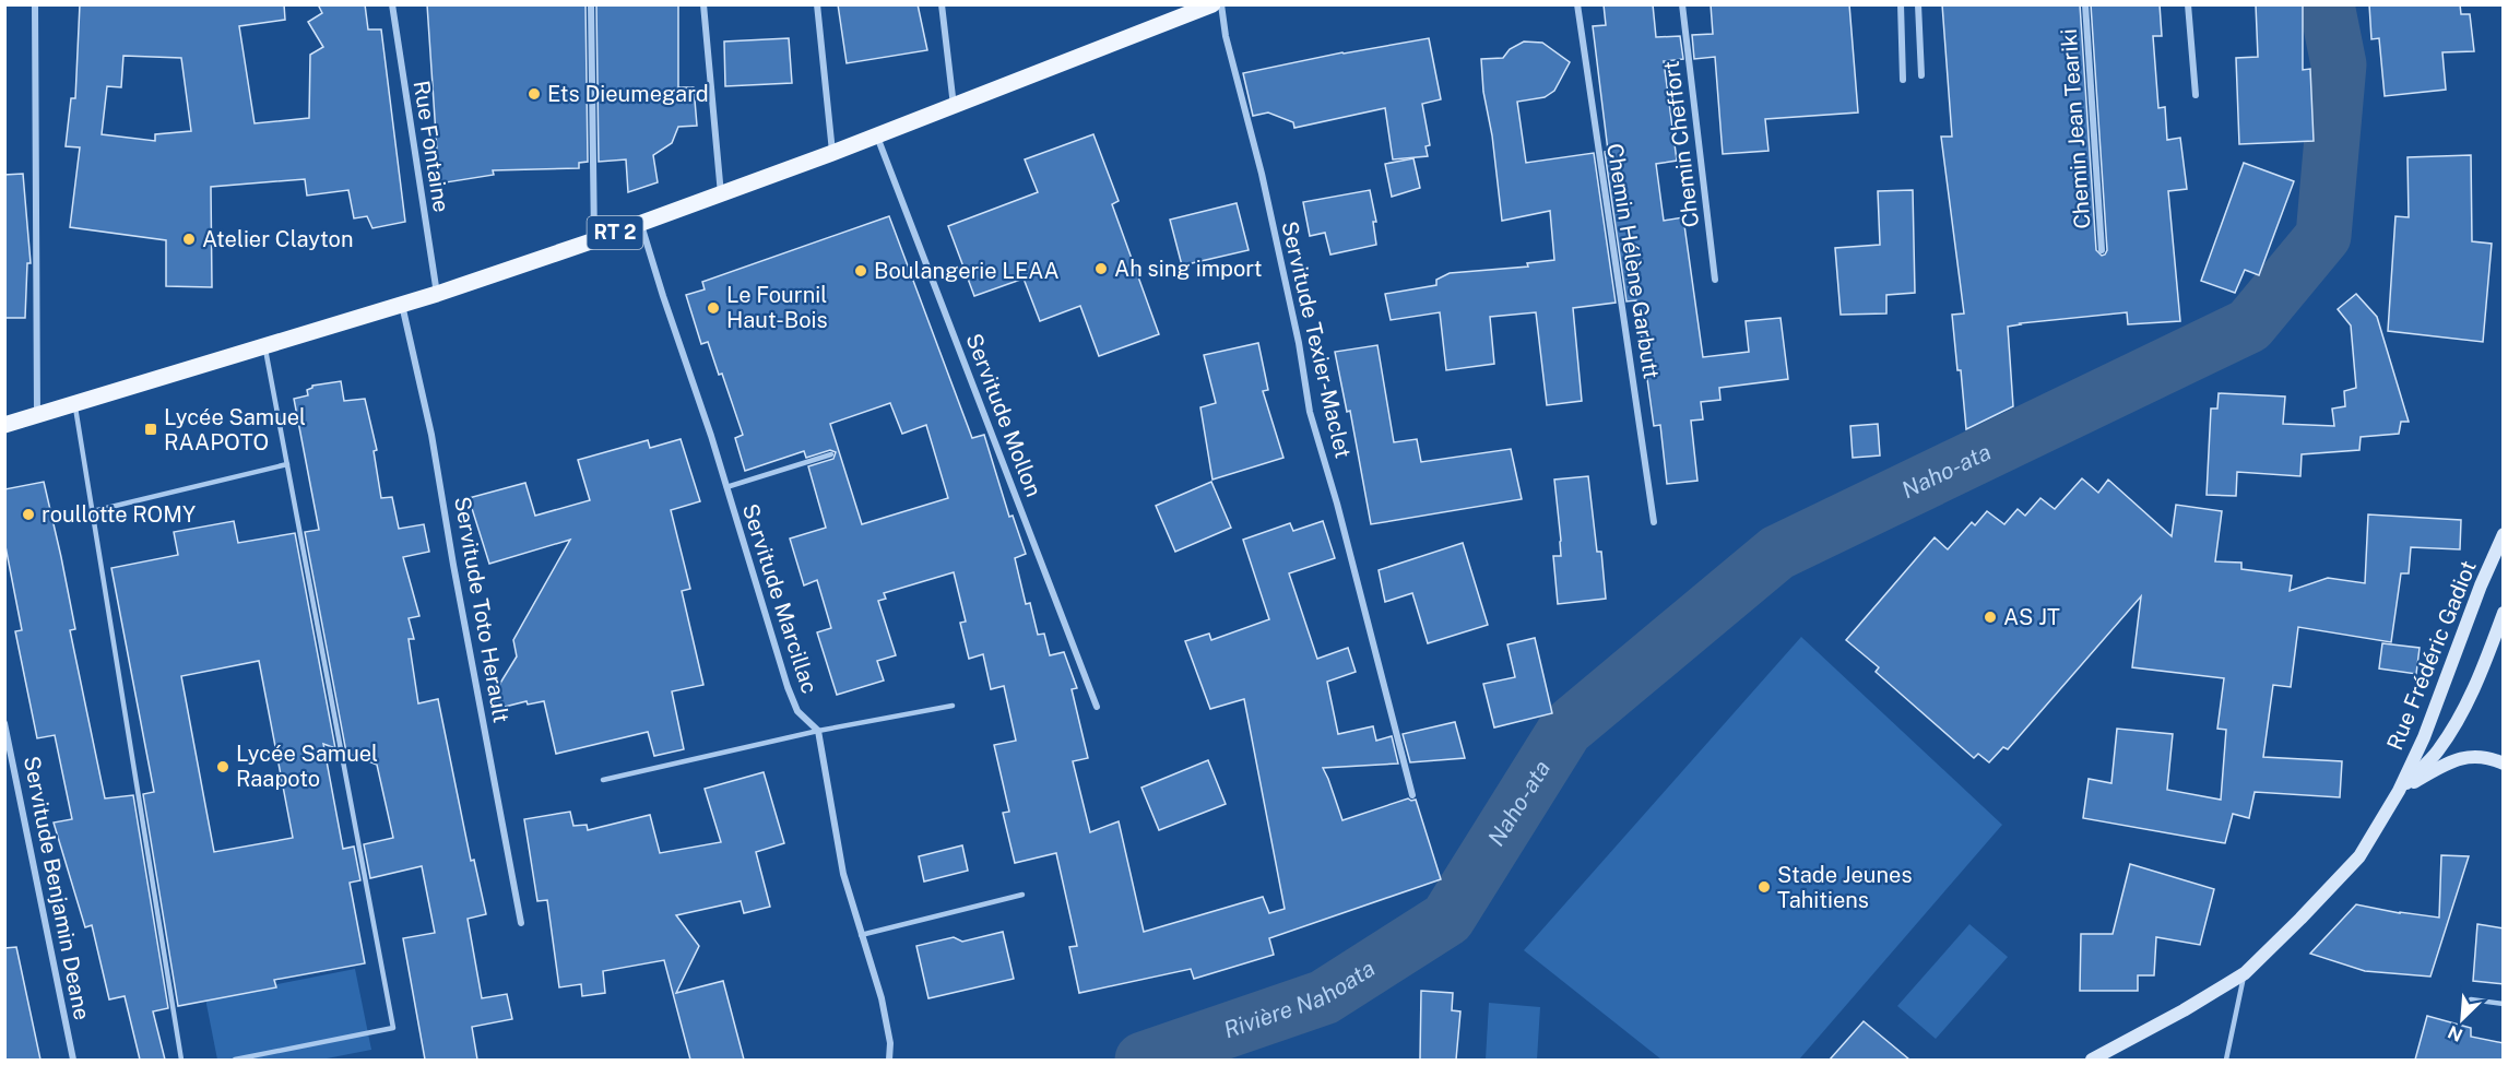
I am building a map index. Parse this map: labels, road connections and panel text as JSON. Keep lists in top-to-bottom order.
{
  "streets": {
    "main road": ["RT 2", "Rue Frédéric Gadiot"],
    "street": [
      "Chemin Jean Teariki",
      "Chemin Cheffort",
      "Rue Fontaine",
      "Chemin Hélène Garbutt",
      "Servitude Texier-Maclet",
      "Servitude Mollon",
      "Servitude Marcillac",
      "Servitude Toto Herault",
      "Servitude Benjamin Deane"
    ]
  },
  "crossings": [
    ["Rue Fontaine", "RT 2"],
    ["RT 2", "Servitude Mollon"],
    ["RT 2", "Servitude Marcillac"],
    ["RT 2", "Servitude Toto Herault"]
  ],
  "water": ["Naho-ata", "Rivière Nahoata"],
  "places": {
    "other": [
      "Ets Dieumegard",
      "Atelier Clayton",
      "Ah sing import",
      "Boulangerie LEAA",
      "Le Fournil Haut-Bois",
      "roullotte ROMY",
      "AS JT",
      "Lycée Samuel Raapoto",
      "Stade Jeunes Tahitiens"
    ],
    "transit": ["Lycée Samuel RAAPOTO"]
  },
  "north": "bottom left"
}
